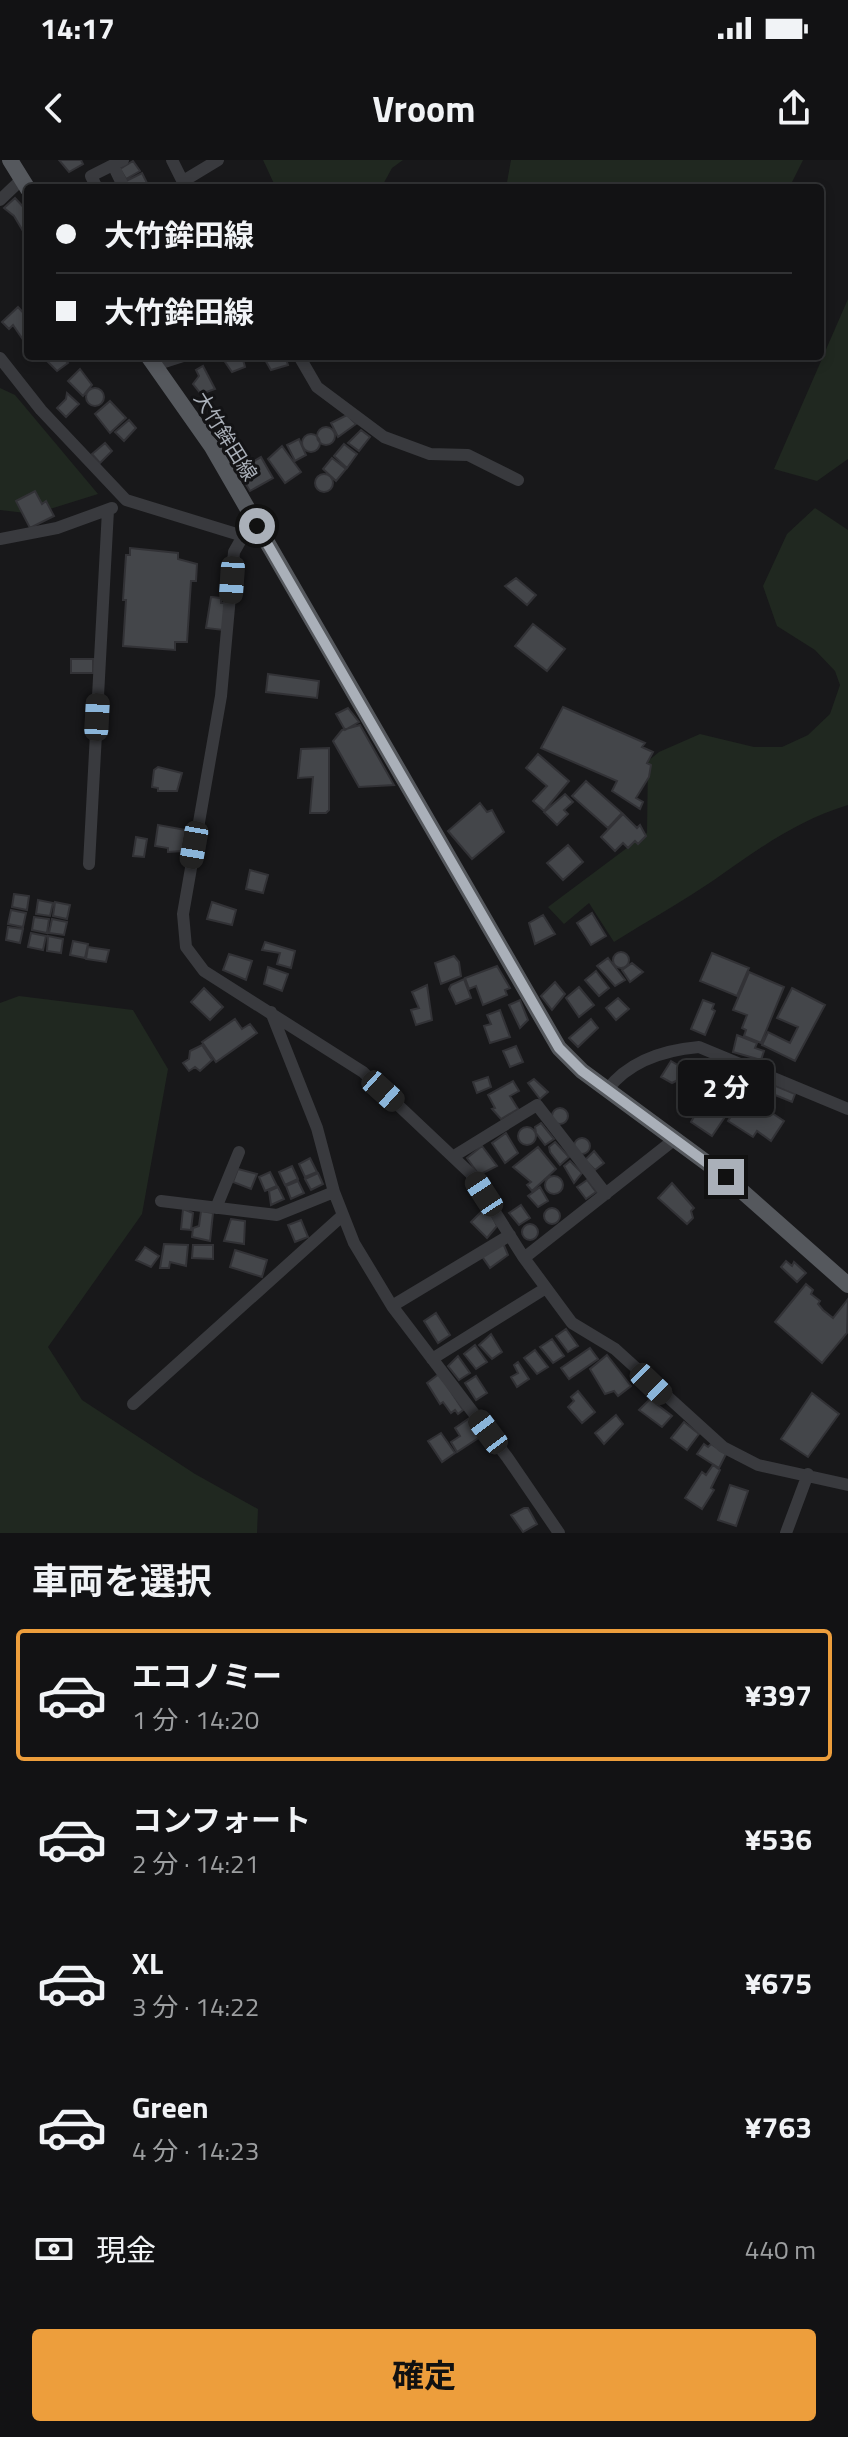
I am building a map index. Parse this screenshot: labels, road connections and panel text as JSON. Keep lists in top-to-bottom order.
{
  "streets": {
    "main road": ["大竹鉾田線"]
  },
  "page": {
    "status": "14:17",
    "header": "Vroom",
    "banner": ["大竹鉾田線", "大竹鉾田線"],
    "bubble": "2 分",
    "heading": "車両を選択",
    "list": [
      {
        "name": "エコノミー",
        "note": "1 分 · 14:20",
        "value": "¥397"
      },
      {
        "name": "コンフォート",
        "note": "2 分 · 14:21",
        "value": "¥536"
      },
      {
        "name": "XL",
        "note": "3 分 · 14:22",
        "value": "¥675"
      },
      {
        "name": "Green",
        "note": "4 分 · 14:23",
        "value": "¥763"
      }
    ],
    "pay": ["現金", "440 m"],
    "buttons": "確定"
  }
}
